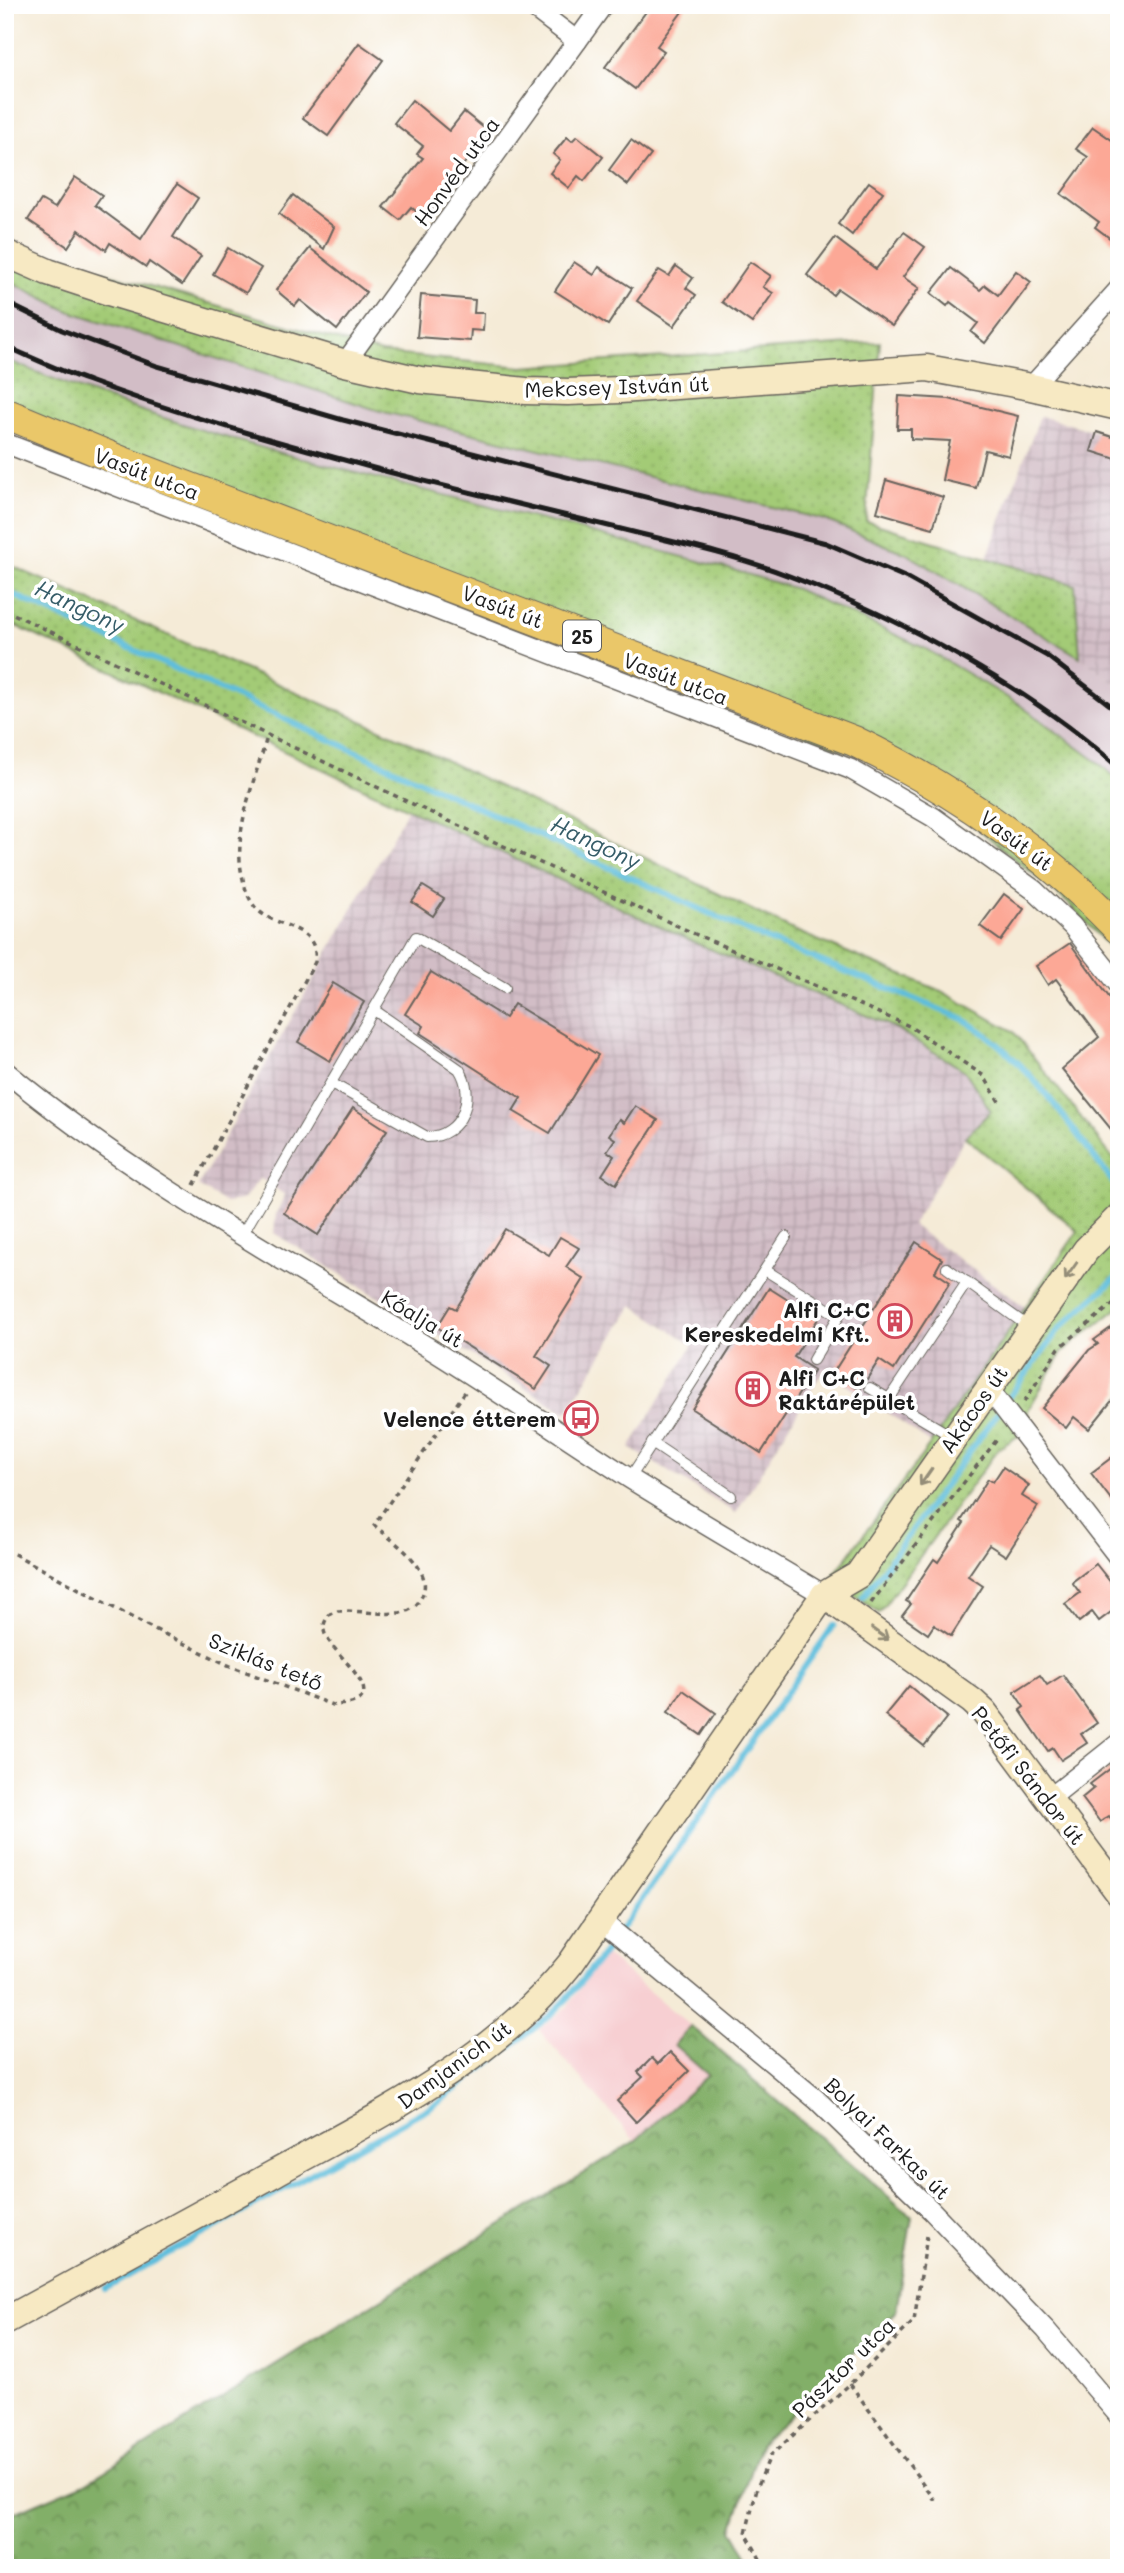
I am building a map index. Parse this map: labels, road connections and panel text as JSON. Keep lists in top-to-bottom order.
{
  "streets": {
    "main road": ["Vasút út", "25"],
    "street": [
      "Honvéd utca",
      "Mekcsey István út",
      "Vasút utca",
      "Kőalja út",
      "Akácos út",
      "Petőfi Sándor út",
      "Damjanich út",
      "Bolyai Farkas út"
    ],
    "path": ["Sziklás tető", "Pásztor utca"]
  },
  "crossings": [
    ["Honvéd utca", "Mekcsey István út"],
    ["Kőalja út", "Akácos út"],
    ["Kőalja út", "Sziklás tető"],
    ["Kőalja út", "Petőfi Sándor út"],
    ["Kőalja út", "Damjanich út"],
    ["Akácos út", "Petőfi Sándor út"],
    ["Akácos út", "Damjanich út"],
    ["Petőfi Sándor út", "Damjanich út"],
    ["Damjanich út", "Bolyai Farkas út"],
    ["Bolyai Farkas út", "Pásztor utca"]
  ],
  "one_way": ["Akácos út"],
  "water": ["Hangony"],
  "places": {
    "building": ["Alfi C+C Kereskedelmi Kft.", "Alfi C+C Raktárépület"],
    "bus stop": ["Velence étterem"]
  }
}
